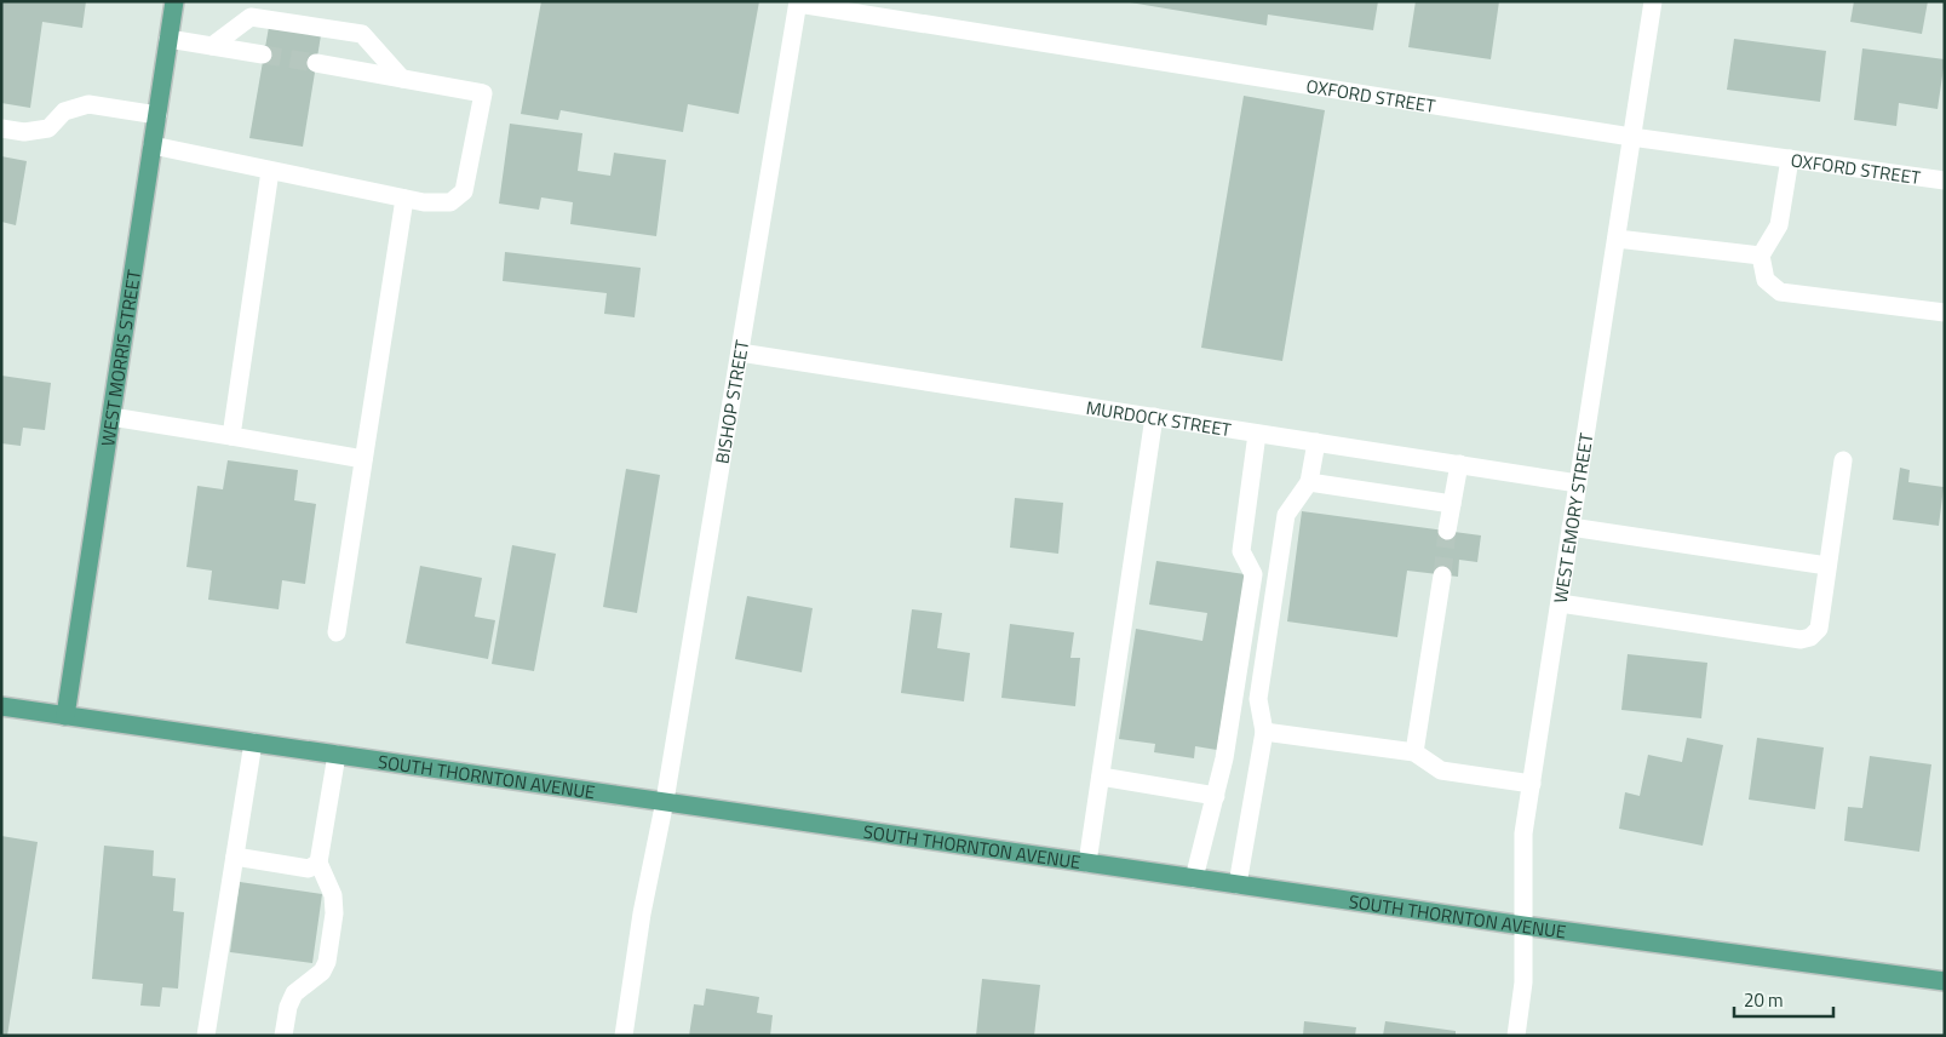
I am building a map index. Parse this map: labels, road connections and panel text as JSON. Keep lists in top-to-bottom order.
{
  "streets": {
    "main road": ["WEST MORRIS STREET", "SOUTH THORNTON AVENUE"],
    "street": [
      "OXFORD STREET",
      "BISHOP STREET",
      "MURDOCK STREET",
      "WEST EMORY STREET"
    ]
  },
  "crossings": [
    ["OXFORD STREET", "BISHOP STREET"],
    ["OXFORD STREET", "WEST EMORY STREET"],
    ["WEST MORRIS STREET", "SOUTH THORNTON AVENUE"],
    ["BISHOP STREET", "MURDOCK STREET"],
    ["BISHOP STREET", "SOUTH THORNTON AVENUE"],
    ["MURDOCK STREET", "WEST EMORY STREET"],
    ["WEST EMORY STREET", "SOUTH THORNTON AVENUE"]
  ],
  "scale_bar": "20 m"
}
